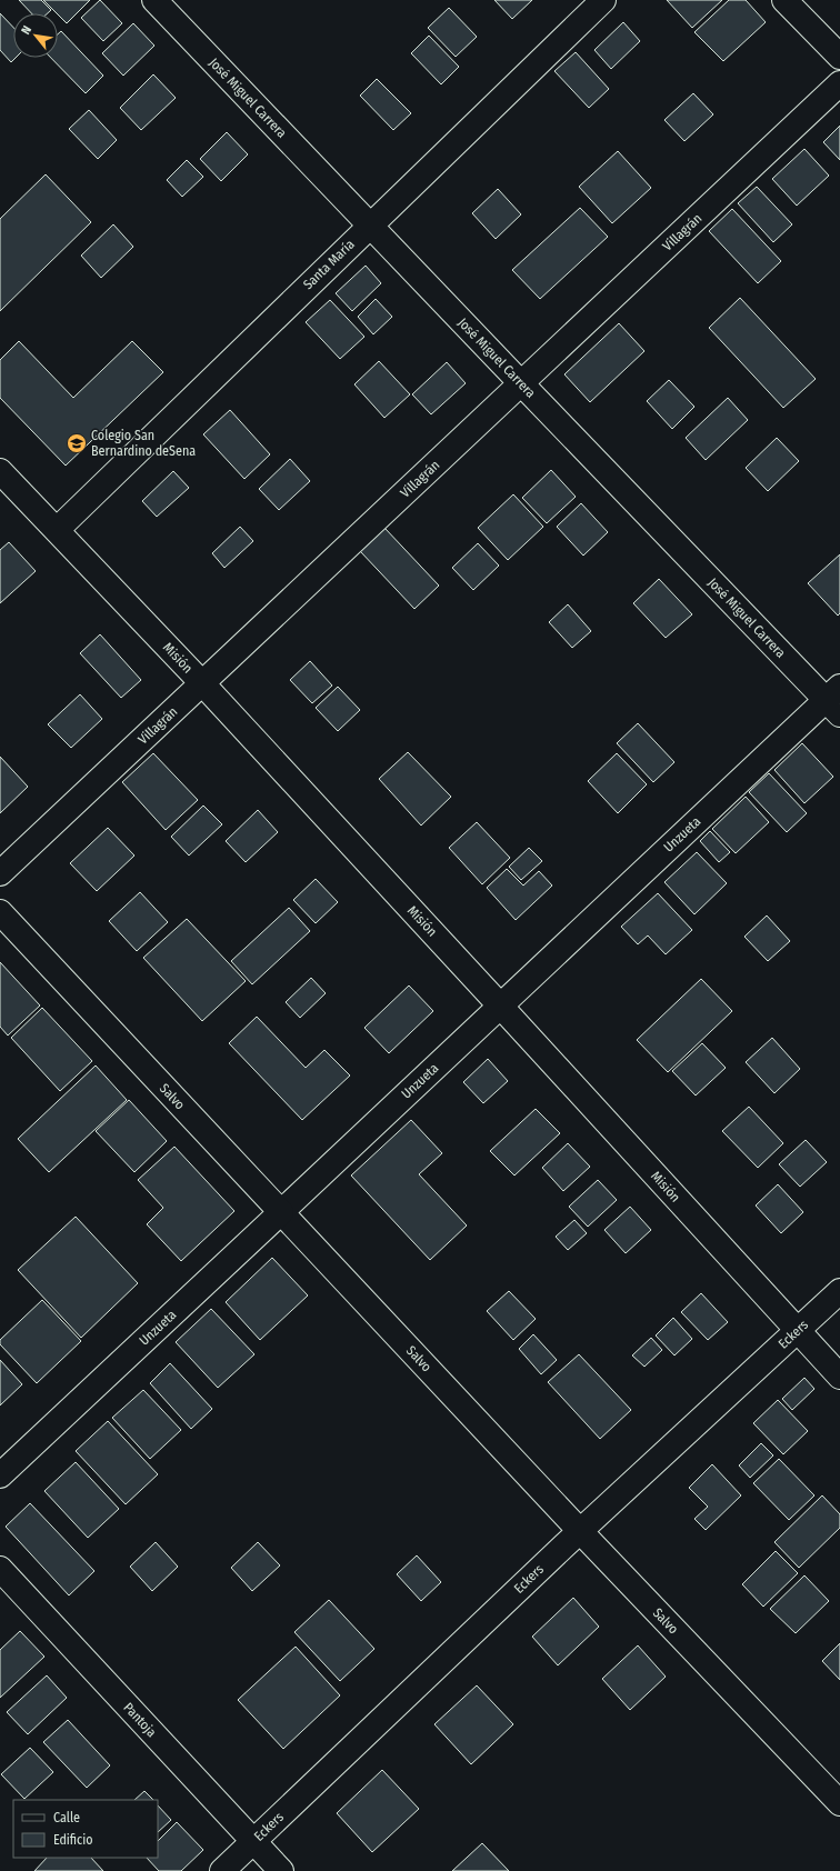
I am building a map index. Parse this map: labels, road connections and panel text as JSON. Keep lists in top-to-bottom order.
{
  "streets": {
    "street": [
      "José Miguel Carrera",
      "Villagrán",
      "Santa María",
      "Misión",
      "Unzueta",
      "Salvo",
      "Eckers",
      "Pantoja"
    ]
  },
  "crossings": [
    ["José Miguel Carrera", "Villagrán"],
    ["José Miguel Carrera", "Santa María"],
    ["José Miguel Carrera", "Unzueta"],
    ["Villagrán", "Misión"],
    ["Santa María", "Misión"],
    ["Misión", "Unzueta"],
    ["Misión", "Eckers"],
    ["Unzueta", "Salvo"],
    ["Salvo", "Eckers"],
    ["Eckers", "Pantoja"]
  ],
  "places": {
    "school or university": ["Colegio San Bernardino deSena"]
  },
  "legend": ["Calle", "Edificio"],
  "north": "top left"
}
